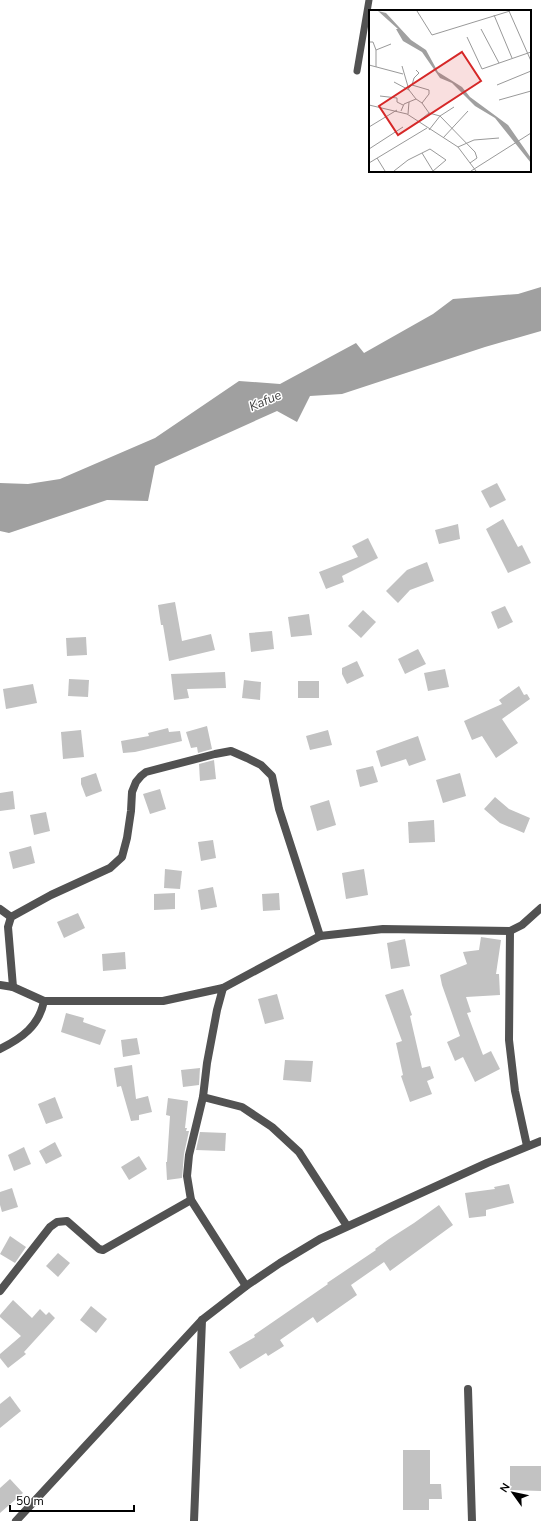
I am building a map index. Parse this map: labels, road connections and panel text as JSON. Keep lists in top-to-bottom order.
{
  "water": ["Kafue"],
  "scale_bar": "50 m",
  "north": "top left"
}
